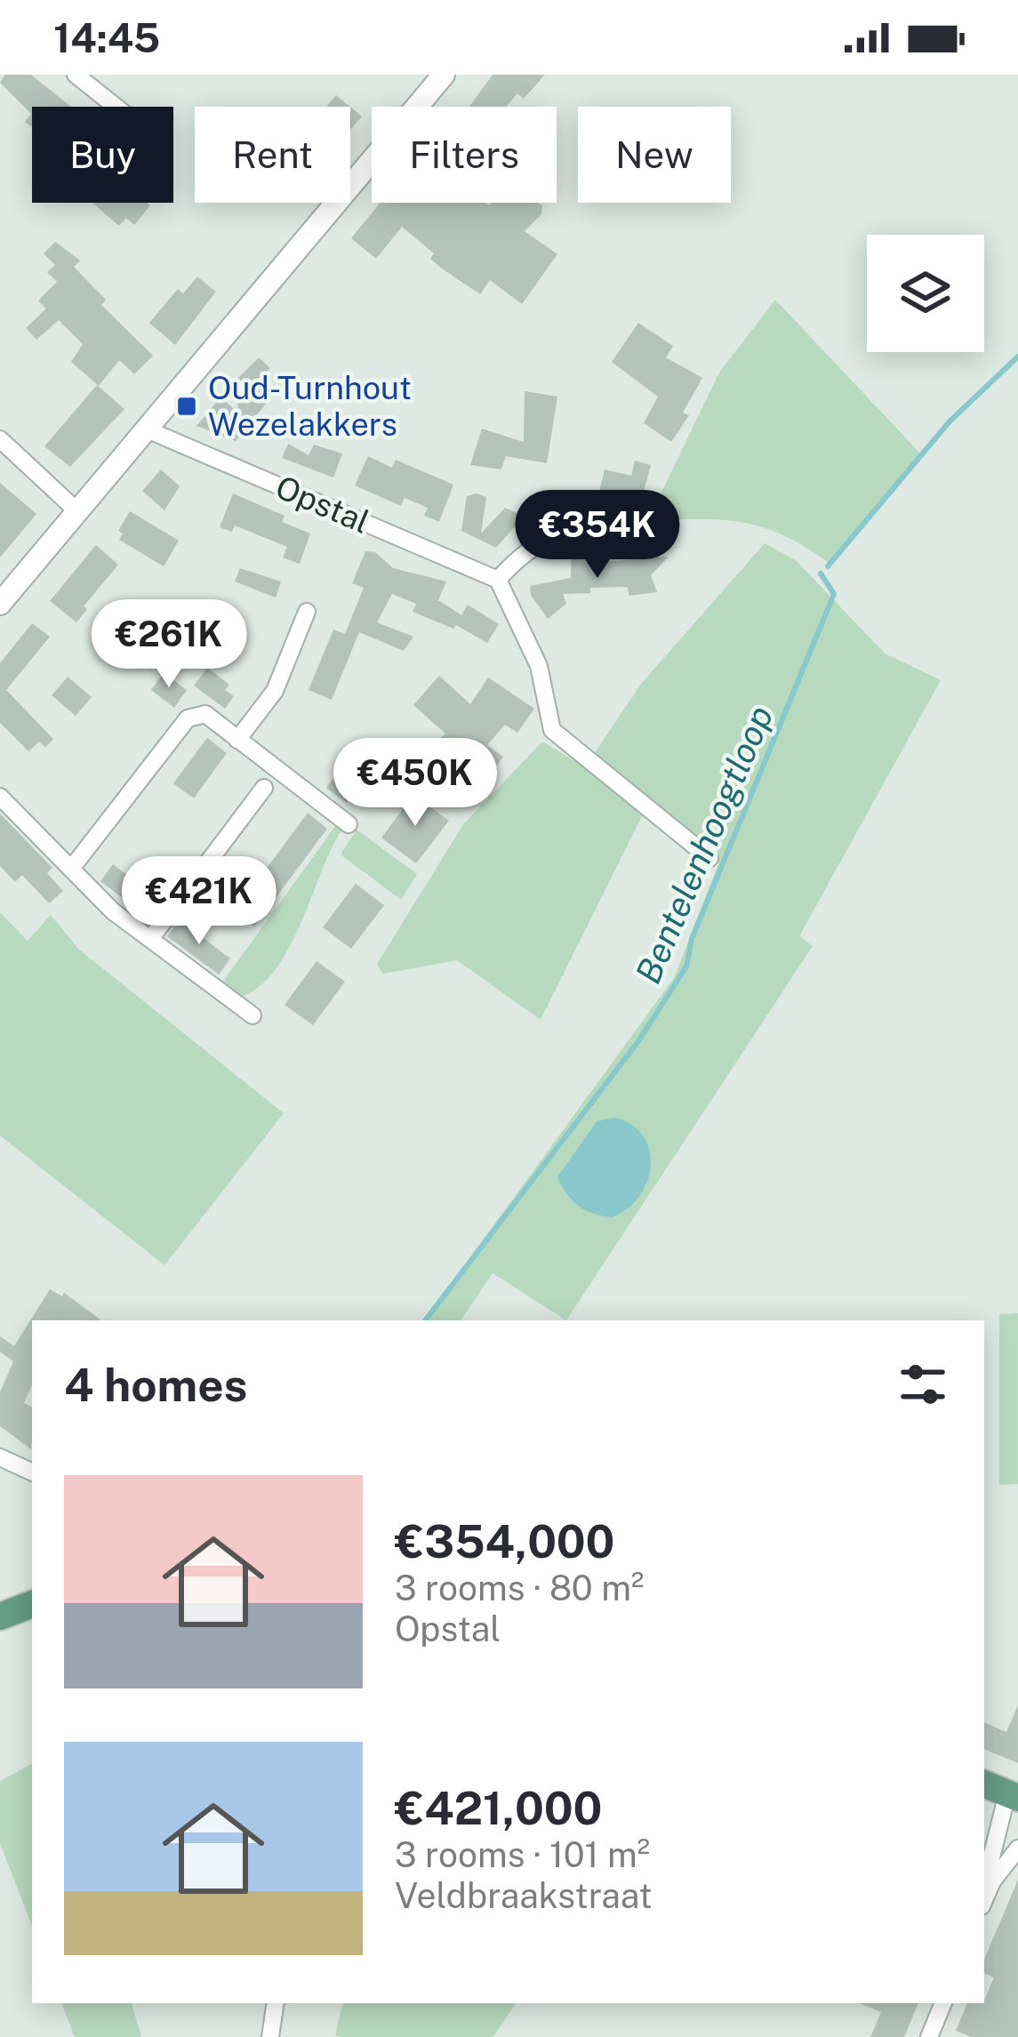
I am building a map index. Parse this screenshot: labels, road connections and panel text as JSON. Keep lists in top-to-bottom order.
{
  "streets": {
    "street": ["Opstal"]
  },
  "water": ["Bentelenhoogtloop"],
  "places": {
    "transit": ["Oud-Turnhout Wezelakkers"]
  },
  "page": {
    "status": "14:45",
    "chip": [
      "Buy",
      "Rent",
      "Filters",
      "New"
    ],
    "price": [
      "€354K",
      "€261K",
      "€450K",
      "€421K"
    ],
    "heading": "4 homes",
    "list": [
      {
        "name": "€354,000",
        "note": "3 rooms · 80 m² · Opstal"
      },
      {
        "name": "€421,000",
        "note": "3 rooms · 101 m² · Veldbraakstraat"
      }
    ]
  }
}
